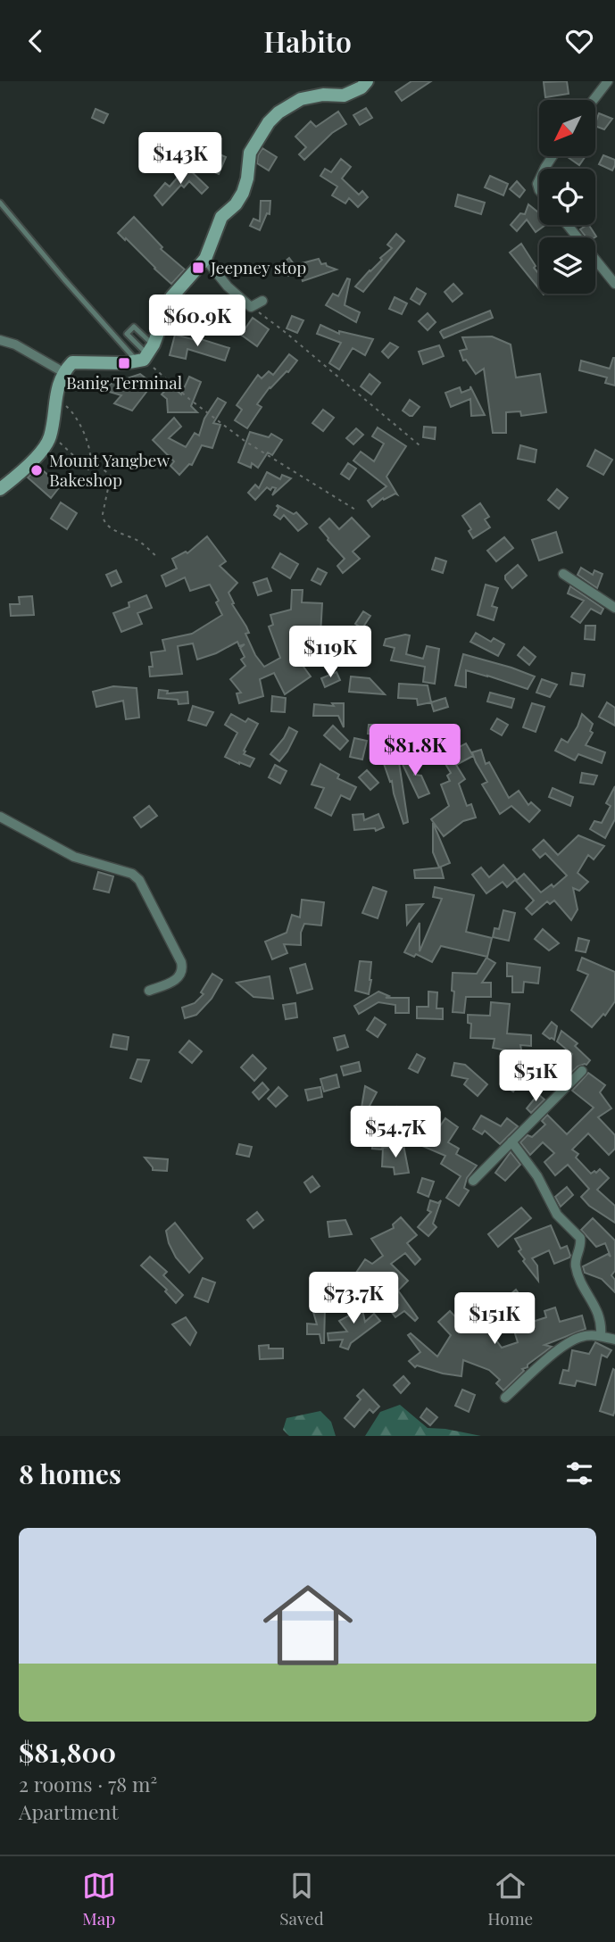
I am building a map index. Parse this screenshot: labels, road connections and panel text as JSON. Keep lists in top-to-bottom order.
{
  "places": {
    "transit": ["Jeepney stop", "Banig Terminal"],
    "other": ["Mount Yangbew Bakeshop"]
  },
  "north": "bottom left",
  "page": {
    "header": "Habito",
    "price": [
      "$143K",
      "$60.9K",
      "$119K",
      "$81.8K",
      "$51K",
      "$54.7K",
      "$73.7K",
      "$151K"
    ],
    "heading": "8 homes",
    "list": [
      {
        "name": "$81,800",
        "note": "2 rooms · 78 m² · Apartment"
      }
    ],
    "tabs": ["Map", "Saved", "Home"]
  }
}
